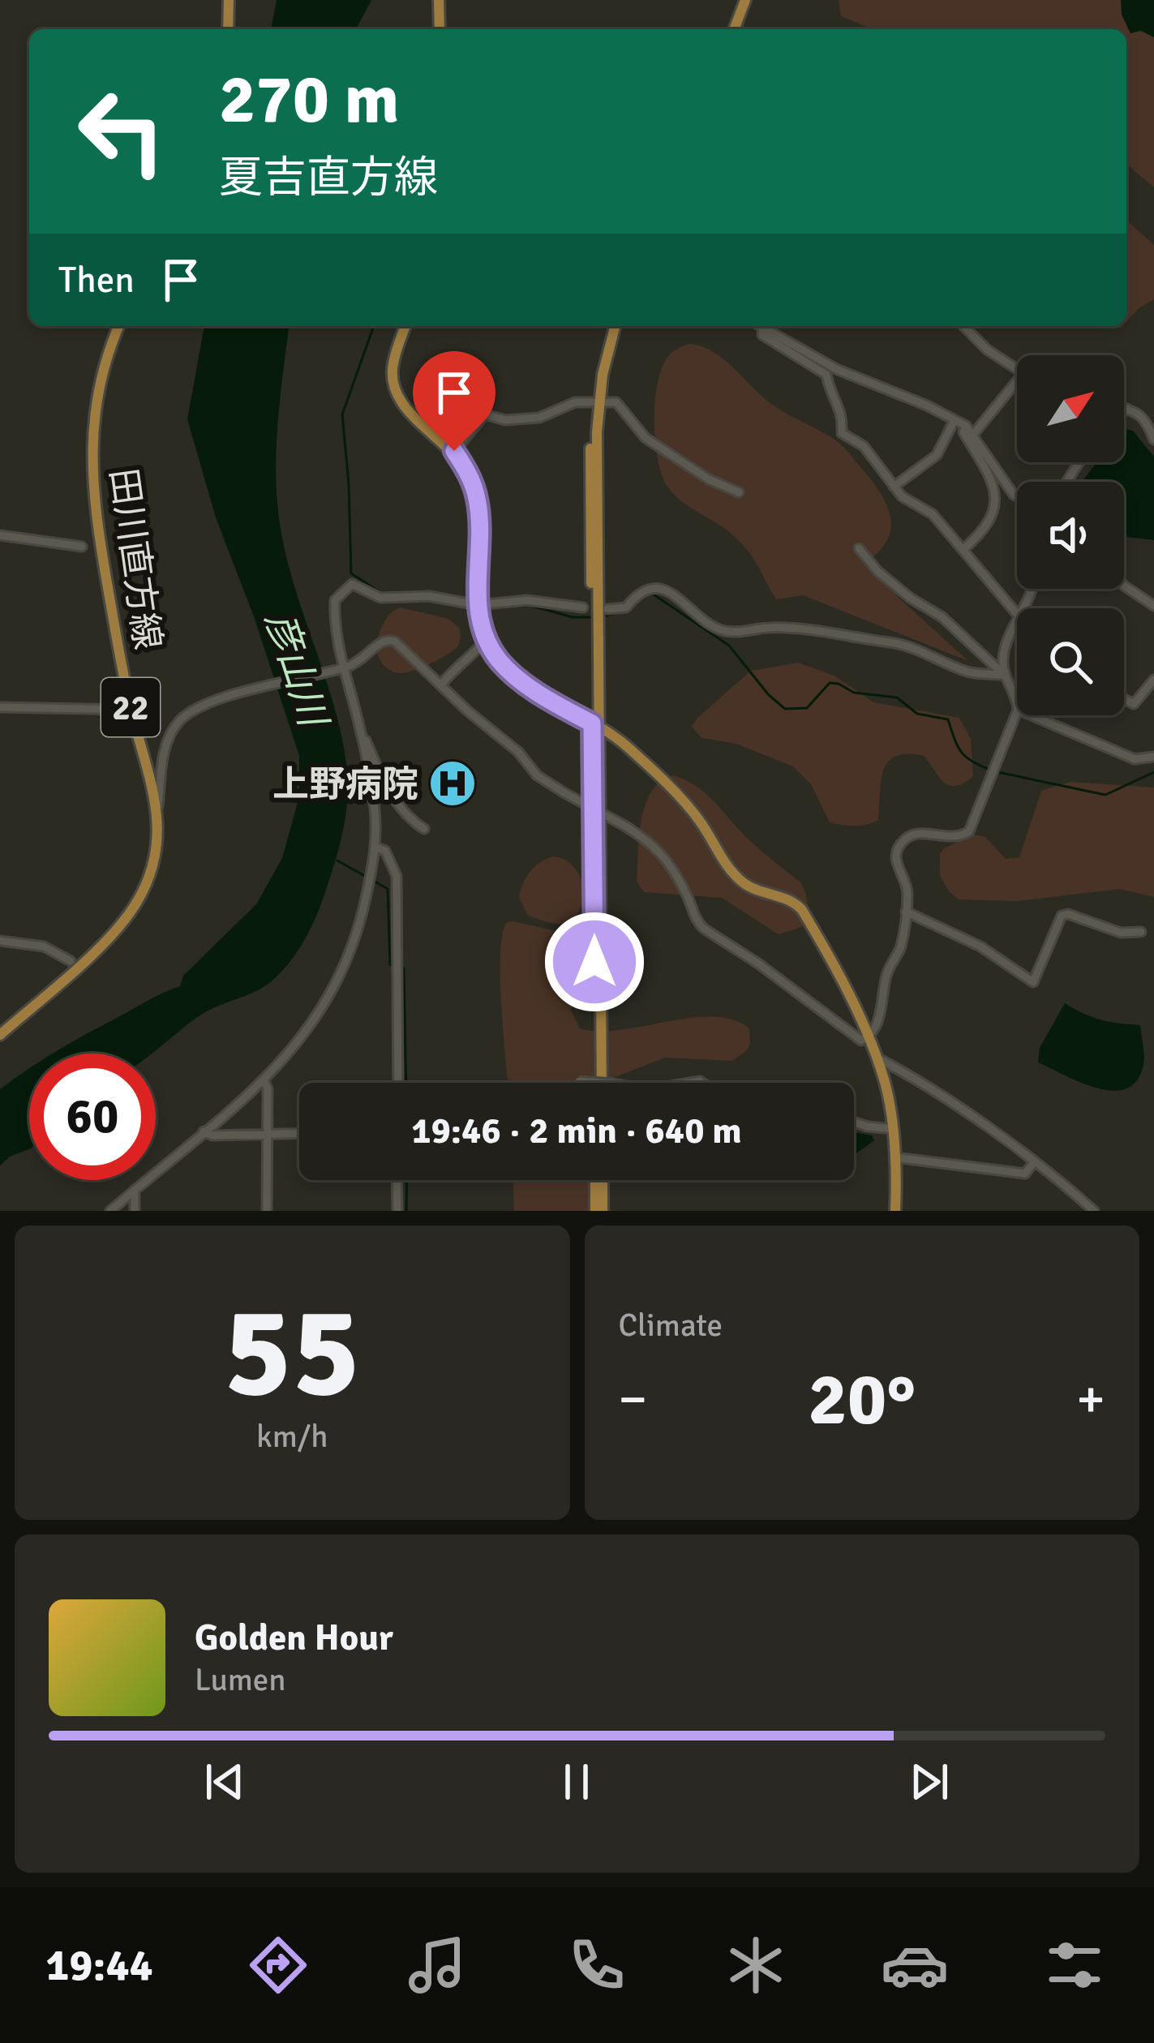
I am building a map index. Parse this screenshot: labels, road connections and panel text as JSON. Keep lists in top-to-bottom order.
{
  "streets": {
    "main road": ["田川直方線", "22"]
  },
  "water": ["彦山川"],
  "places": {
    "hospital": ["上野病院"]
  },
  "north": "top right",
  "page": {
    "turn": ["270 m", "夏吉直方線"],
    "then": "Then",
    "limit": "60",
    "trip": "19:46 · 2 min · 640 m",
    "tile": [
      ["55", "km/h"],
      "Climate"
    ],
    "heat": ["−", "20°", "+"],
    "song": ["Golden Hour", "Lumen"],
    "tabs": "19:44"
  }
}
